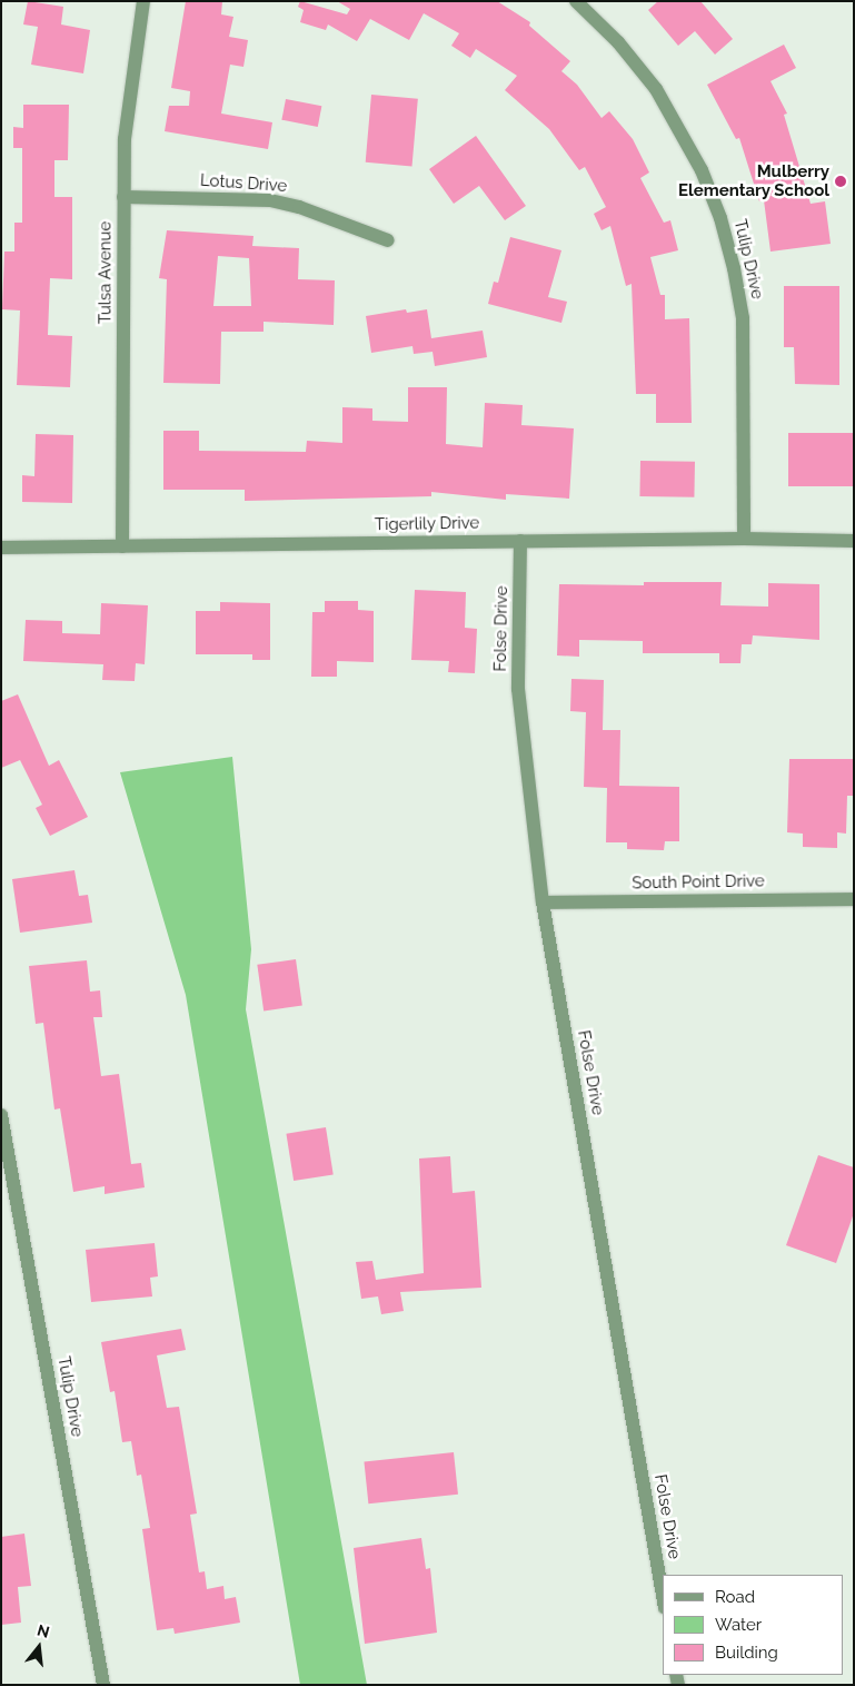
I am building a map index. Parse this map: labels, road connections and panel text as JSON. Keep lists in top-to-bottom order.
{
  "streets": {
    "street": [
      "Lotus Drive",
      "Tulip Drive",
      "Tulsa Avenue",
      "Tigerlily Drive",
      "Folse Drive",
      "South Point Drive"
    ]
  },
  "crossings": [
    ["Lotus Drive", "Tulsa Avenue"],
    ["Tulip Drive", "Tigerlily Drive"],
    ["Tulsa Avenue", "Tigerlily Drive"],
    ["Tigerlily Drive", "Folse Drive"],
    ["Folse Drive", "South Point Drive"]
  ],
  "places": ["Mulberry Elementary School"],
  "legend": ["Road", "Water", "Building"],
  "north": "top"
}
